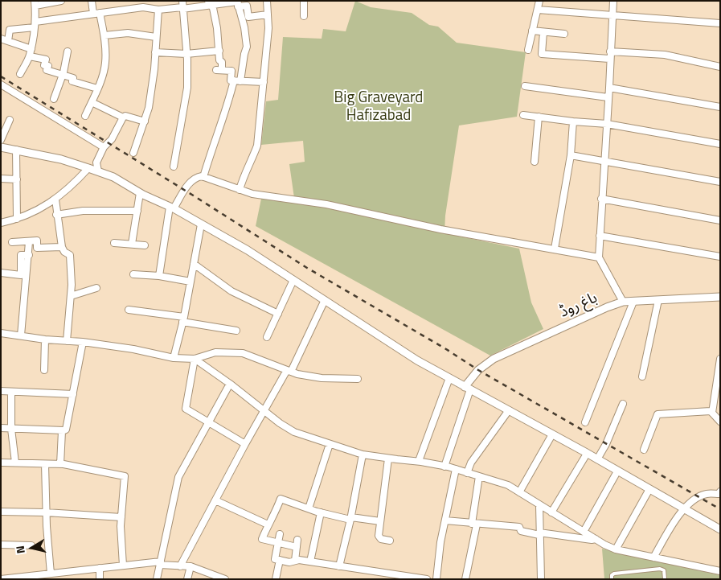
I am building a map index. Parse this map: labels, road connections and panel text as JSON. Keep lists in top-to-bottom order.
{
  "streets": {
    "street": ["باغ روڈ"]
  },
  "parks": ["Big Graveyard Hafizabad"],
  "north": "left"
}
